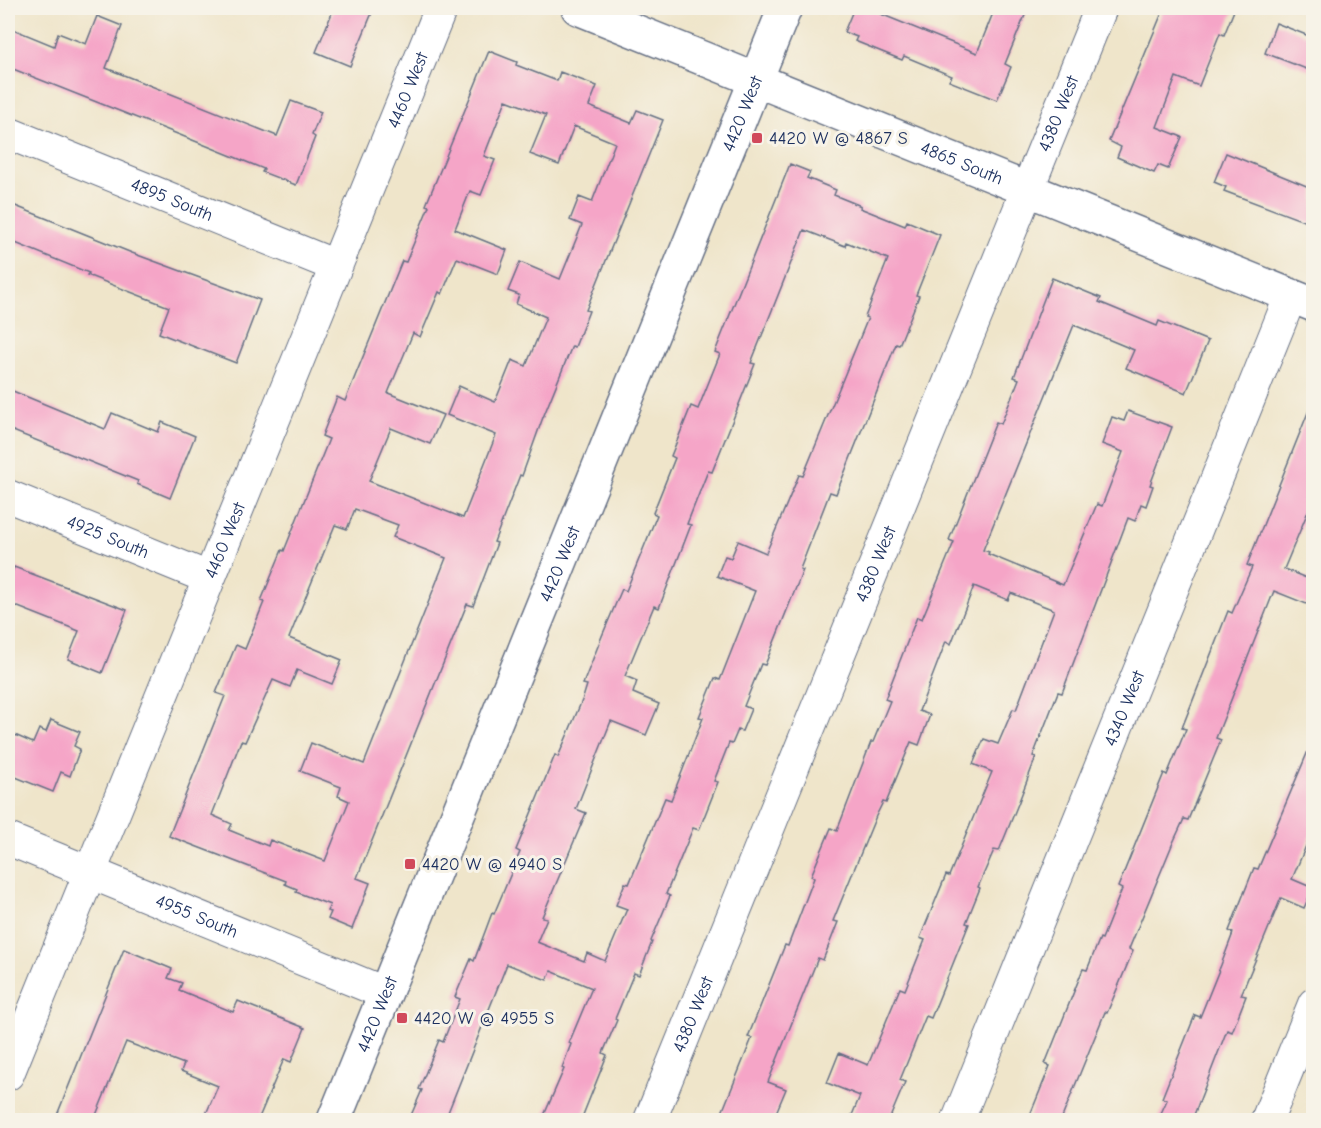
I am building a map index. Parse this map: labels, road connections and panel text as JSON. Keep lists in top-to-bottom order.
{
  "streets": {
    "street": [
      "4460 West",
      "4420 West",
      "4380 West",
      "4865 South",
      "4895 South",
      "4925 South",
      "4340 West",
      "4955 South"
    ]
  },
  "crossings": [
    ["4460 West", "4895 South"],
    ["4460 West", "4925 South"],
    ["4460 West", "4955 South"],
    ["4420 West", "4865 South"],
    ["4420 West", "4955 South"],
    ["4380 West", "4865 South"],
    ["4865 South", "4340 West"]
  ],
  "places": {
    "transit": ["4420 W @ 4867 S", "4420 W @ 4940 S", "4420 W @ 4955 S"]
  }
}
